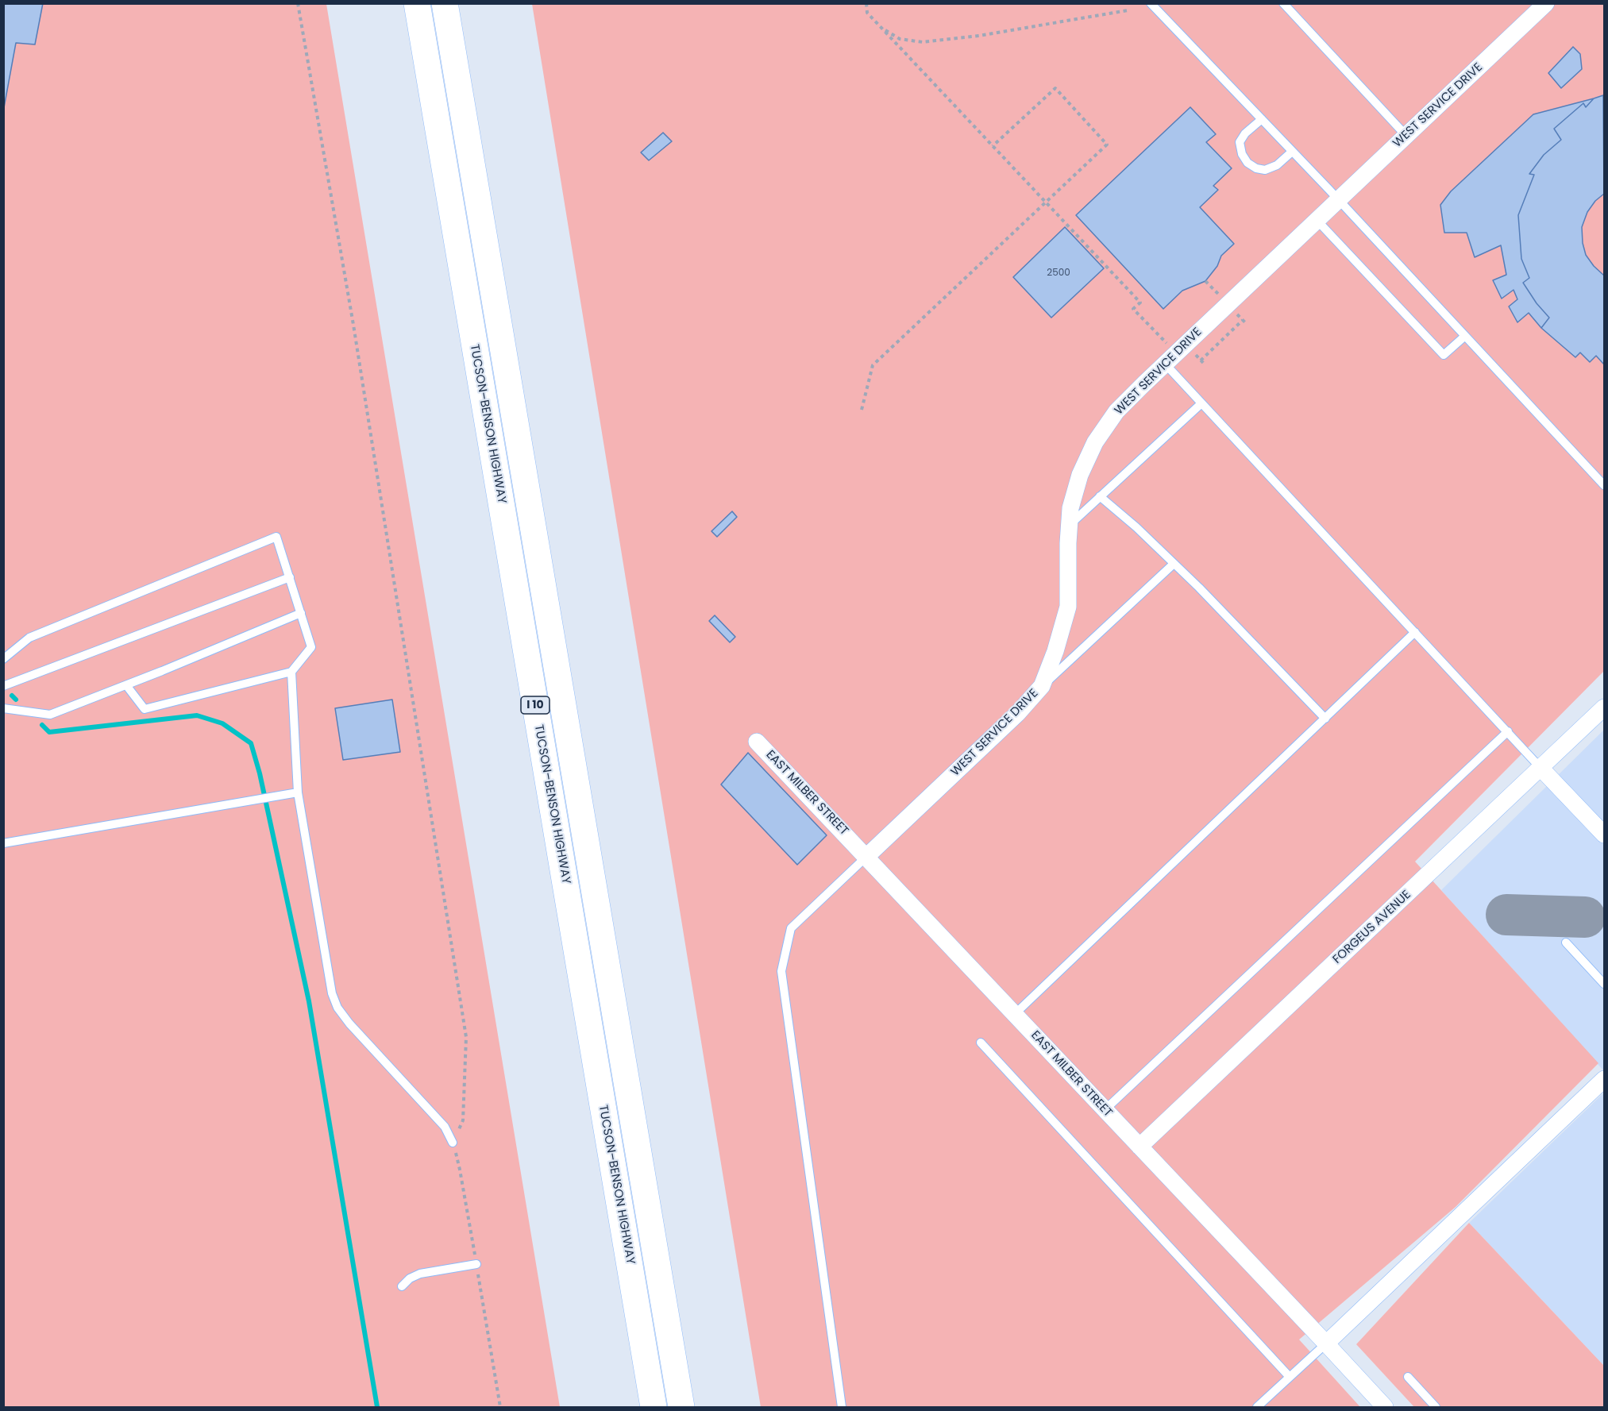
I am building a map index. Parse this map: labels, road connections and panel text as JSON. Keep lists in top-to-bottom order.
{
  "streets": {
    "highway": ["TUCSON–BENSON HIGHWAY", "I 10"],
    "street": ["WEST SERVICE DRIVE", "EAST MILBER STREET", "FORGEUS AVENUE"]
  },
  "crossings": [
    ["WEST SERVICE DRIVE", "EAST MILBER STREET"],
    ["EAST MILBER STREET", "FORGEUS AVENUE"]
  ],
  "house_numbers": ["2500"]
}
